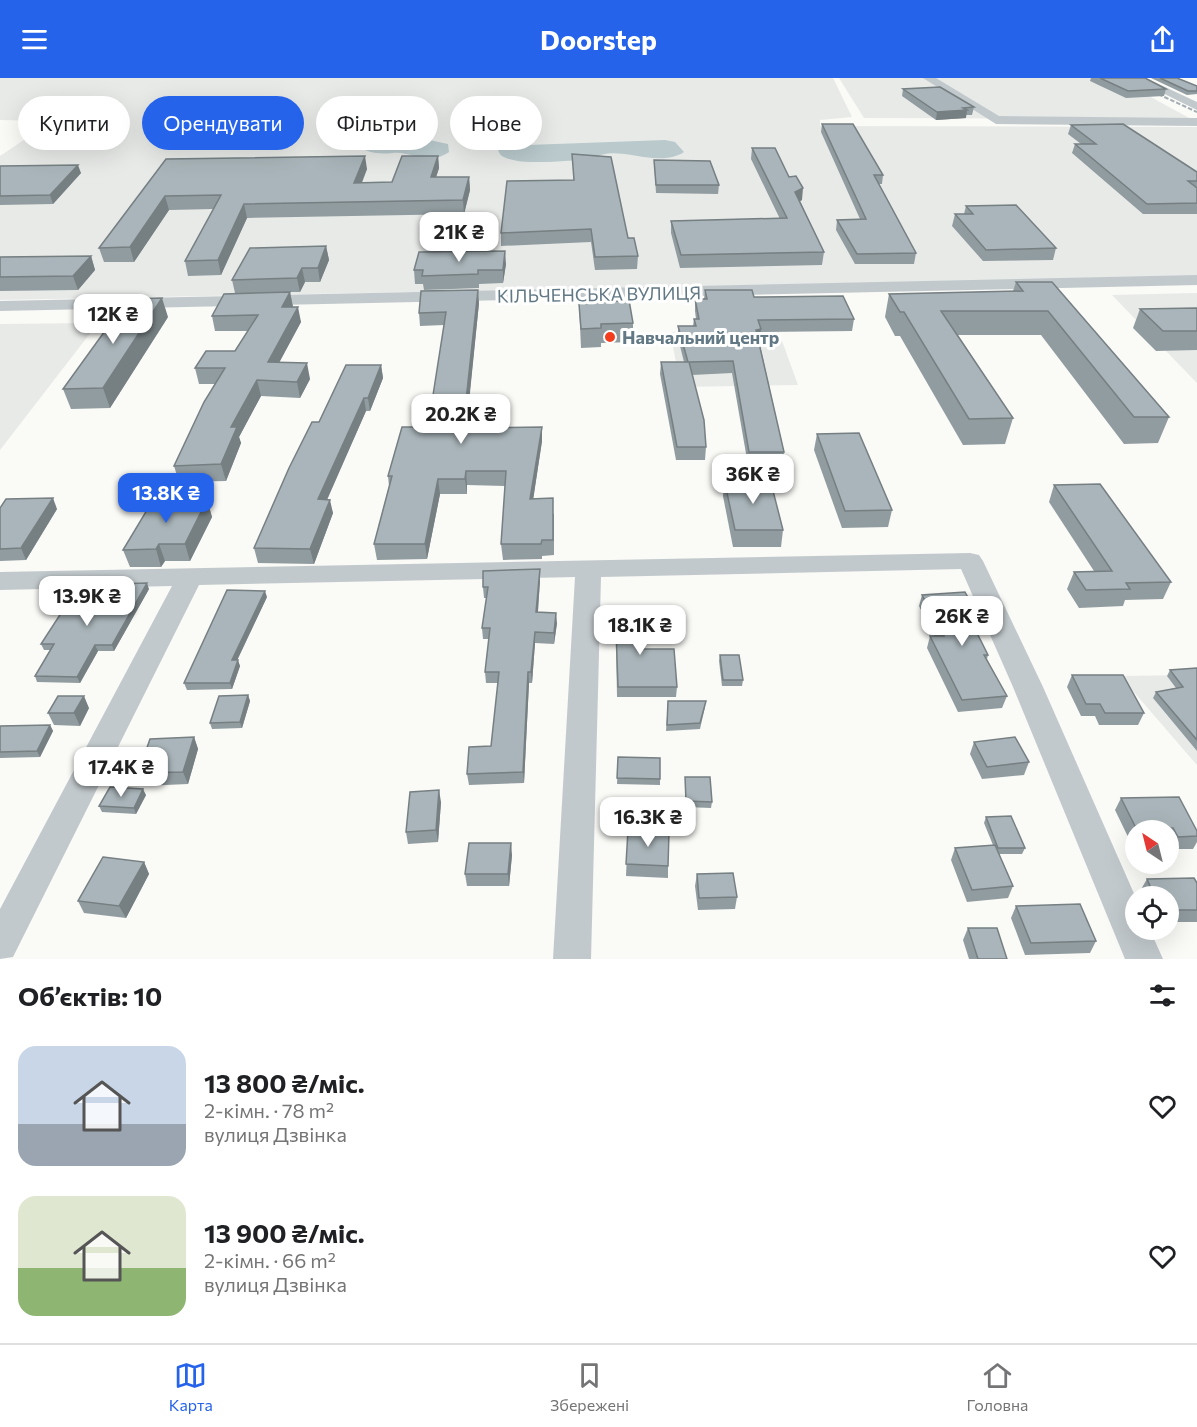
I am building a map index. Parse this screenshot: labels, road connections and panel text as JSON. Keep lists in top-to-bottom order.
{
  "streets": {
    "street": ["КІЛЬЧЕНСЬКА ВУЛИЦЯ"]
  },
  "places": ["Навчальний центр"],
  "north": "top left",
  "page": {
    "header": "Doorstep",
    "chip": [
      "Купити",
      "Орендувати",
      "Фільтри",
      "Нове"
    ],
    "price": [
      "21K ₴",
      "12K ₴",
      "20.2K ₴",
      "36K ₴",
      "13.8K ₴",
      "13.9K ₴",
      "26K ₴",
      "18.1K ₴",
      "17.4K ₴",
      "16.3K ₴"
    ],
    "heading": "Об’єктів: 10",
    "list": [
      {
        "name": "13 800 ₴/міс.",
        "note": "2-кімн. · 78 m² · вулиця Дзвінка"
      },
      {
        "name": "13 900 ₴/міс.",
        "note": "2-кімн. · 66 m² · вулиця Дзвінка"
      }
    ],
    "tabs": ["Карта", "Збережені", "Головна"]
  }
}
